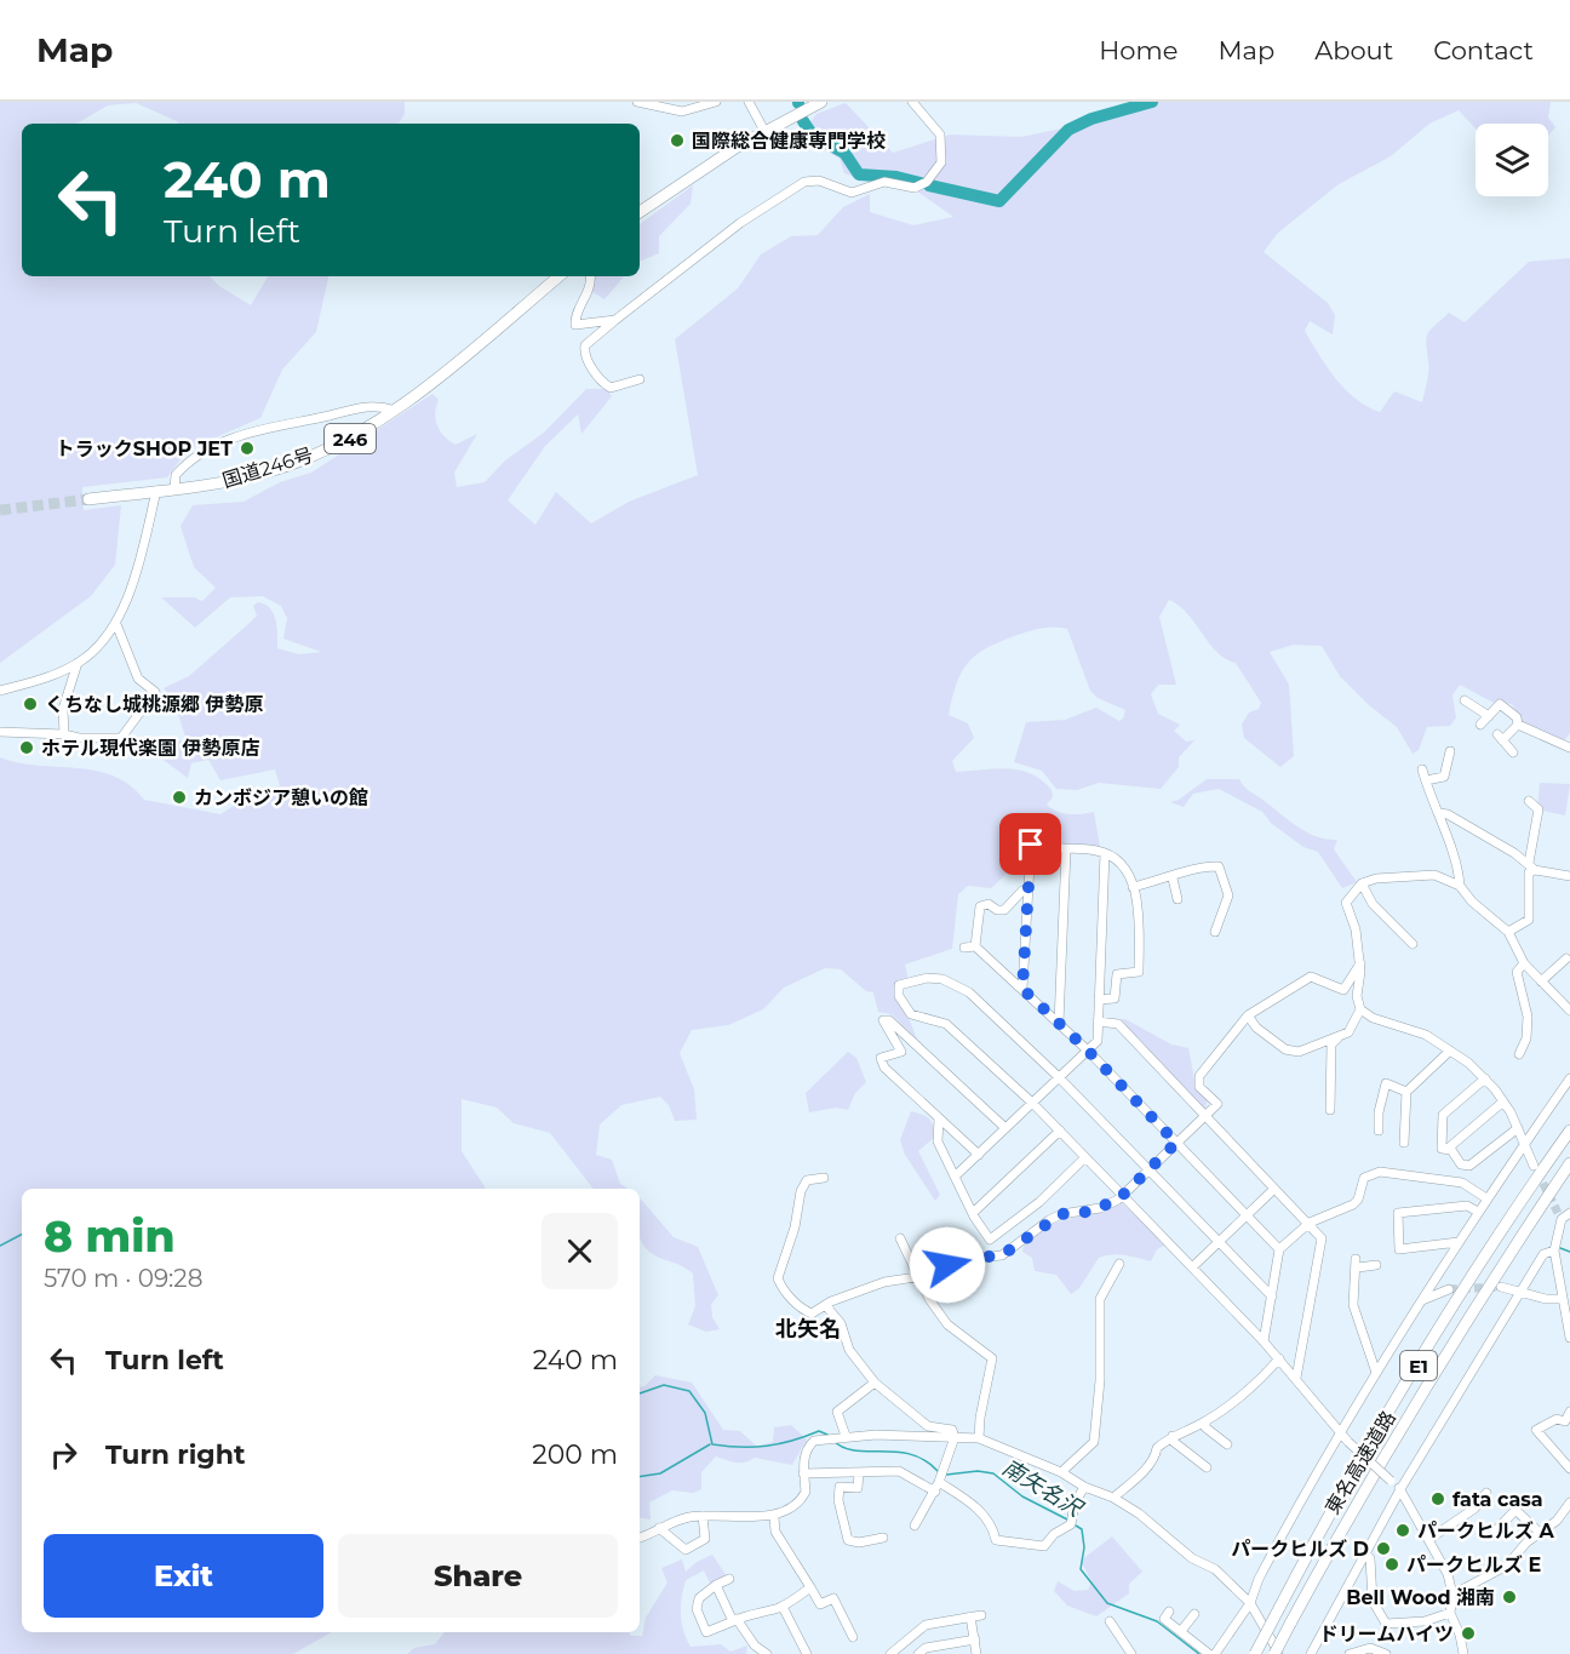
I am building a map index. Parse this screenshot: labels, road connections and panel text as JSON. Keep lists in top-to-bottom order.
{
  "streets": {
    "highway": [
      "246",
      "国道246号",
      "E1",
      "東名高速道路"
    ]
  },
  "districts": ["北矢名"],
  "water": ["南矢名沢"],
  "places": [
    "国際総合健康専門学校",
    "トラックSHOP JET",
    "くちなし城桃源郷 伊勢原",
    "ホテル現代楽園 伊勢原店",
    "カンボジア憩いの館",
    "fata casa",
    "パークヒルズ A",
    "パークヒルズ D",
    "パークヒルズ E",
    "Bell Wood 湘南",
    "ドリームハイツ"
  ],
  "page": {
    "header": "Map",
    "nav": [
      "Home",
      "Map",
      "About",
      "Contact"
    ],
    "turn": ["240 m", "Turn left"],
    "heading": ["8 min", "570 m · 09:28"],
    "list": [
      {
        "name": "Turn left",
        "value": "240 m"
      },
      {
        "name": "Turn right",
        "value": "200 m"
      }
    ],
    "buttons": ["Exit", "Share"]
  }
}
